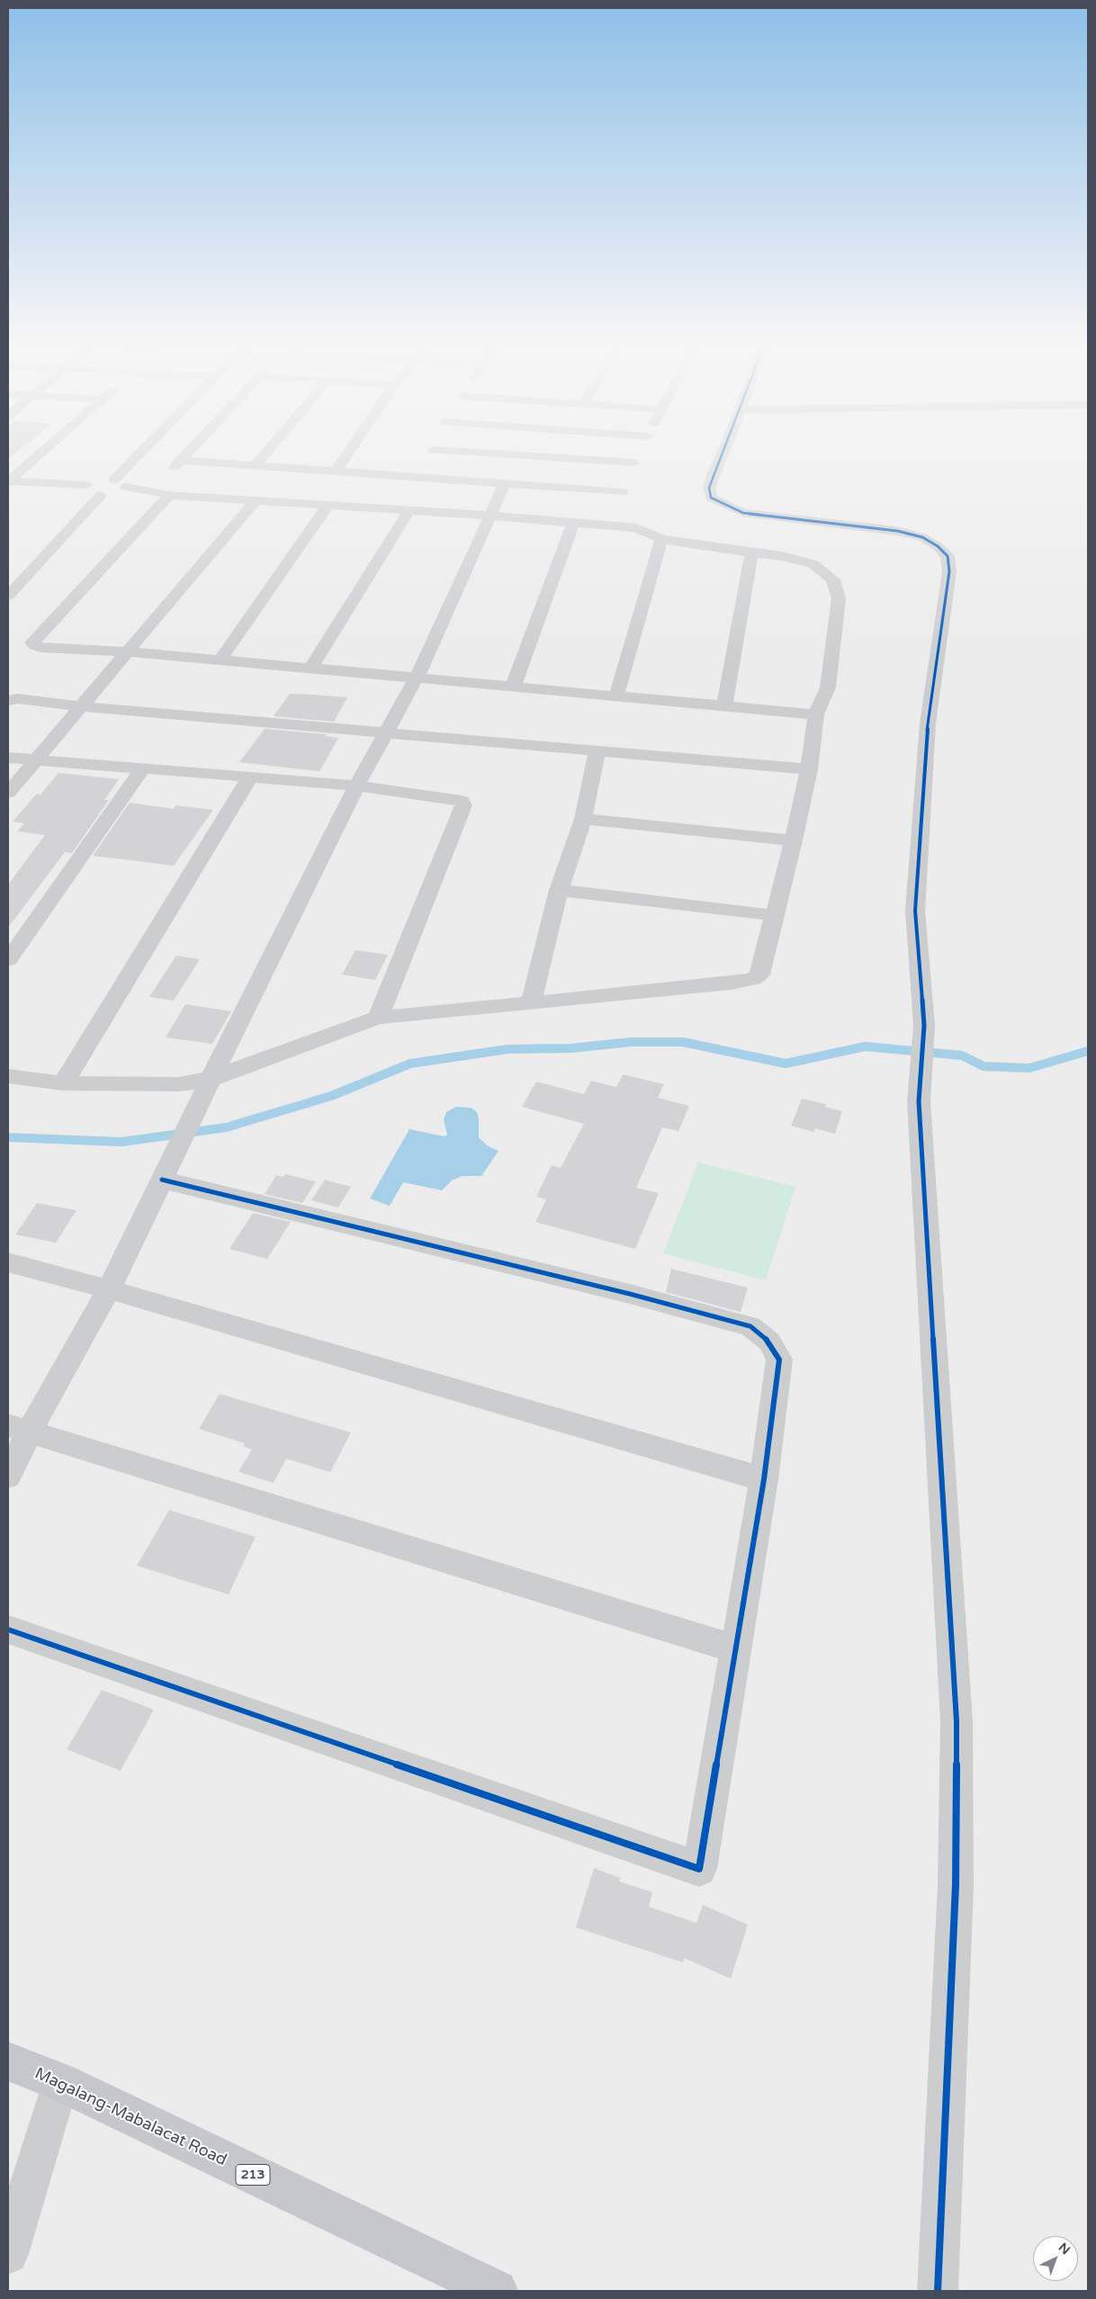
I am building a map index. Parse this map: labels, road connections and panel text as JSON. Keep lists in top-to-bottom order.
{
  "streets": {
    "main road": ["Magalang-Mabalacat Road", "213"]
  },
  "north": "top right"
}
